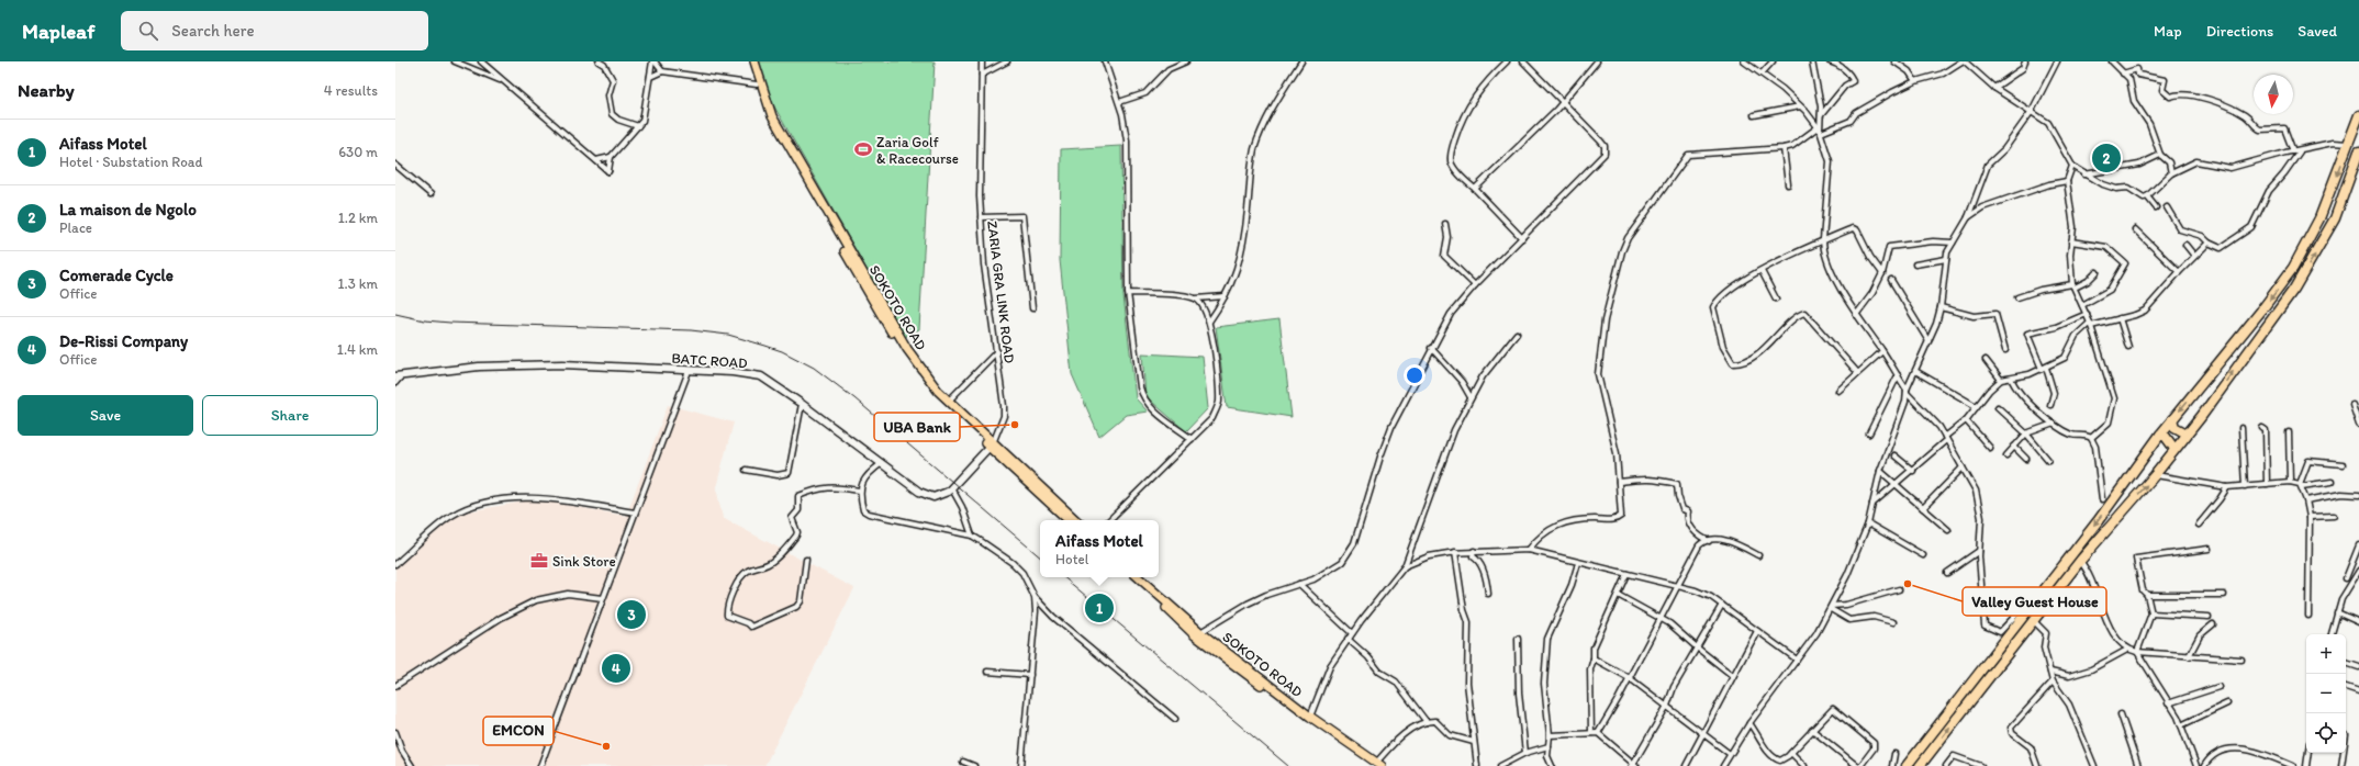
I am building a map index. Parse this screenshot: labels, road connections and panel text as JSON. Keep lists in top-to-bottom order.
{
  "streets": {
    "main road": ["SOKOTO ROAD"],
    "street": ["ZARIA GRA LINK ROAD", "BATC ROAD"]
  },
  "crossings": [
    ["ZARIA GRA LINK ROAD", "SOKOTO ROAD"],
    ["ZARIA GRA LINK ROAD", "BATC ROAD"],
    ["SOKOTO ROAD", "BATC ROAD"]
  ],
  "places": {
    "sports": ["Zaria Golf & Racecourse"],
    "other": ["UBA Bank", "Valley Guest House", "EMCON"],
    "office": ["Sink Store"]
  },
  "north": "bottom",
  "page": {
    "header": "Mapleaf",
    "search": "Search here",
    "nav": ["Map", "Directions", "Saved"],
    "heading": ["Nearby", "4 results"],
    "list": [
      {
        "mark": "1",
        "name": "Aifass Motel",
        "note": "Hotel · Substation Road",
        "value": "630 m"
      },
      {
        "mark": "2",
        "name": "La maison de Ngolo",
        "note": "Place",
        "value": "1.2 km"
      },
      {
        "mark": "3",
        "name": "Comerade Cycle",
        "note": "Office",
        "value": "1.3 km"
      },
      {
        "mark": "4",
        "name": "De-Rissi Company",
        "note": "Office",
        "value": "1.4 km"
      }
    ],
    "pins": [
      "2",
      "1",
      "3",
      "4"
    ],
    "buttons": ["Save", "Share"],
    "popup": ["Aifass Motel", "Hotel"],
    "map_buttons": ["+", "−"]
  }
}
